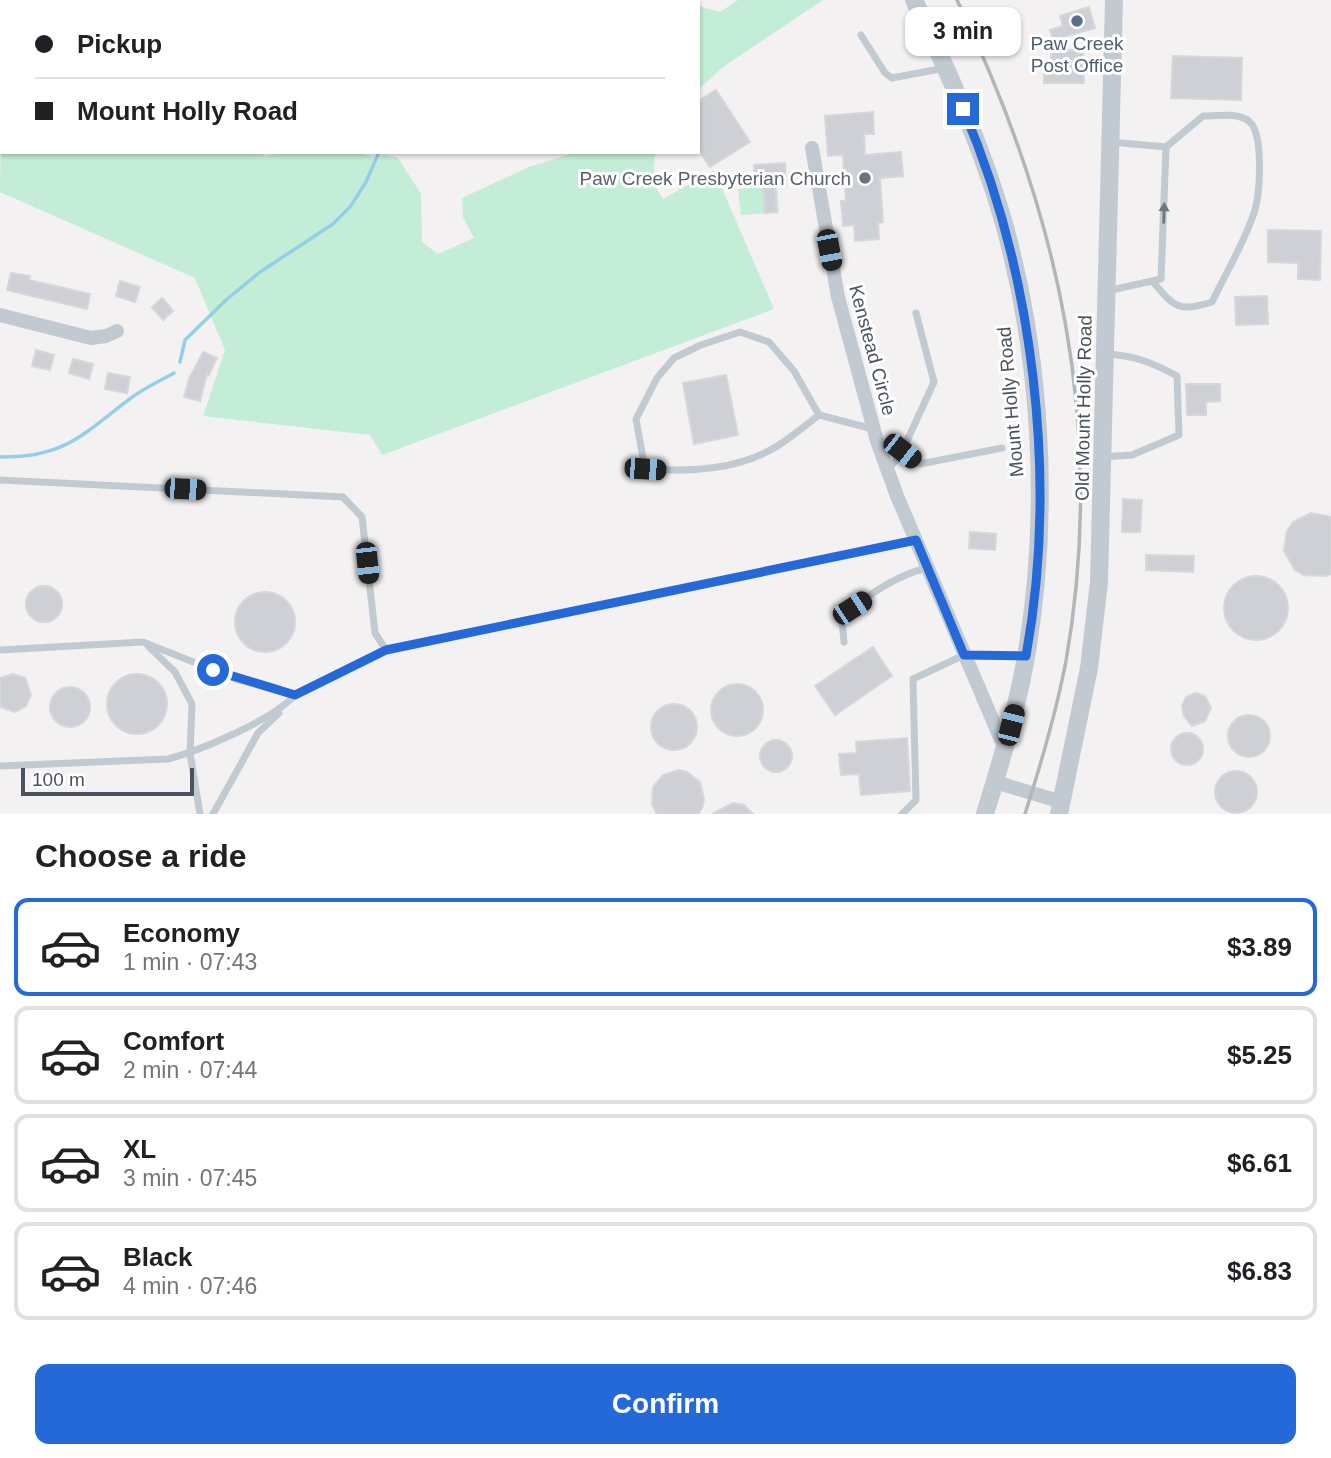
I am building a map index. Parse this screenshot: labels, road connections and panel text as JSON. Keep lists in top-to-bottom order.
{
  "streets": {
    "street": ["Kenstead Circle", "Mount Holly Road", "Old Mount Holly Road"]
  },
  "crossings": [
    ["Kenstead Circle", "Mount Holly Road"]
  ],
  "places": ["Paw Creek Post Office", "Paw Creek Presbyterian Church"],
  "scale_bar": "100 m",
  "page": {
    "banner": ["Pickup", "Mount Holly Road"],
    "bubble": "3 min",
    "scale": "100 m",
    "heading": "Choose a ride",
    "list": [
      {
        "name": "Economy",
        "note": "1 min · 07:43",
        "value": "$3.89"
      },
      {
        "name": "Comfort",
        "note": "2 min · 07:44",
        "value": "$5.25"
      },
      {
        "name": "XL",
        "note": "3 min · 07:45",
        "value": "$6.61"
      },
      {
        "name": "Black",
        "note": "4 min · 07:46",
        "value": "$6.83"
      }
    ],
    "buttons": "Confirm"
  }
}
